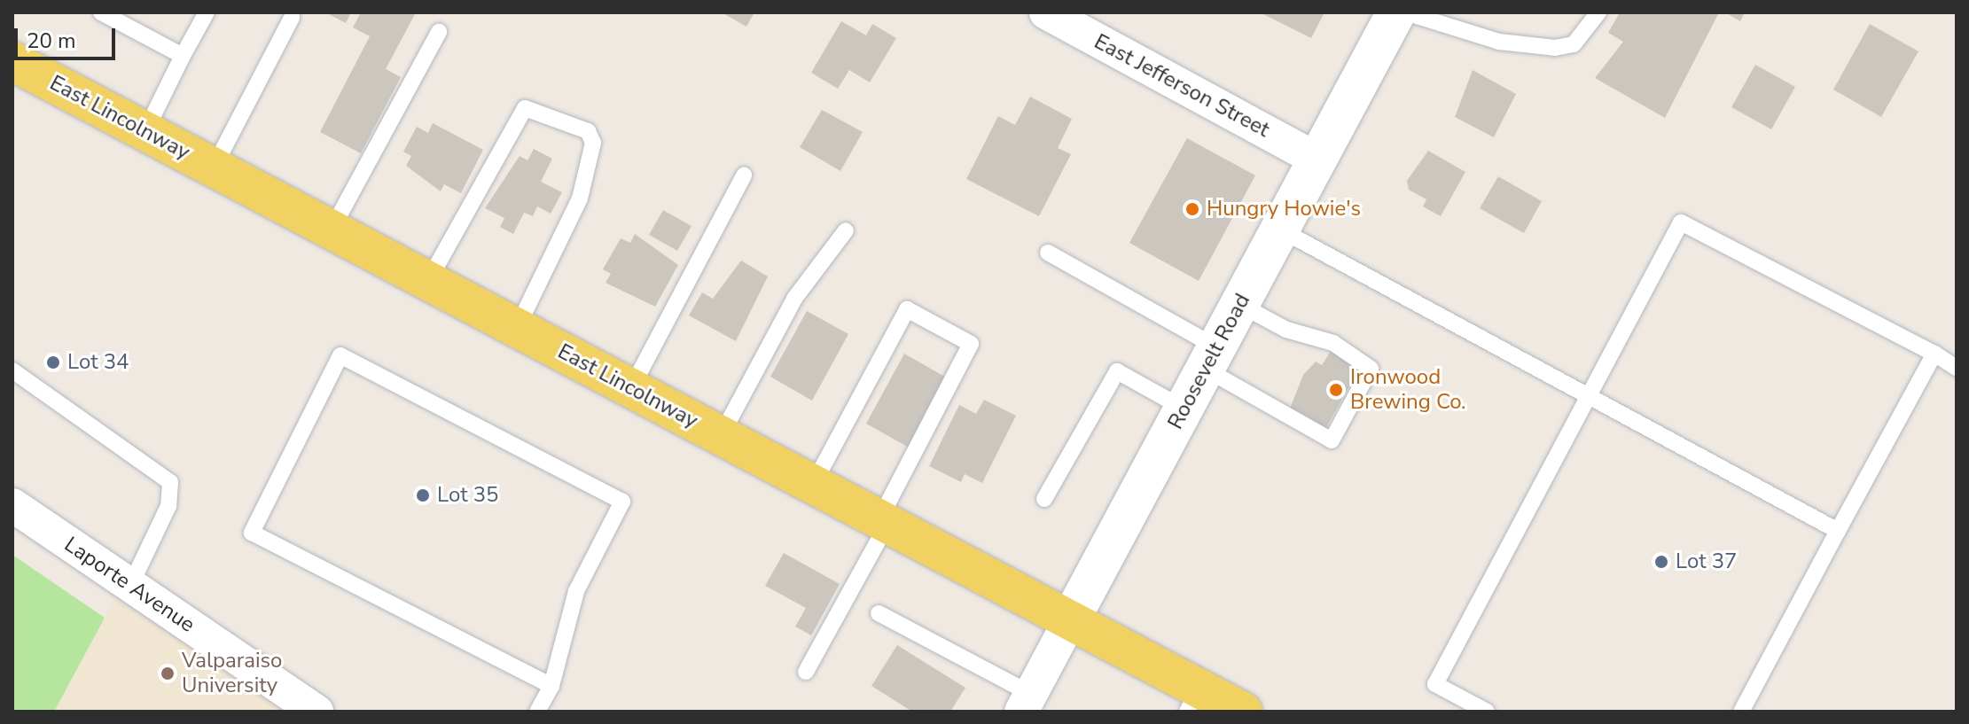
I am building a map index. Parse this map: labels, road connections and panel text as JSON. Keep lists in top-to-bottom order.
{
  "streets": {
    "main road": ["East Lincolnway"],
    "street": ["East Jefferson Street", "Roosevelt Road", "Laporte Avenue"]
  },
  "crossings": [
    ["East Jefferson Street", "Roosevelt Road"],
    ["East Lincolnway", "Roosevelt Road"]
  ],
  "places": [
    "Hungry Howie's",
    "Lot 34",
    "Ironwood Brewing Co.",
    "Lot 35",
    "Lot 37",
    "Valparaiso University"
  ],
  "scale_bar": "20 m"
}
